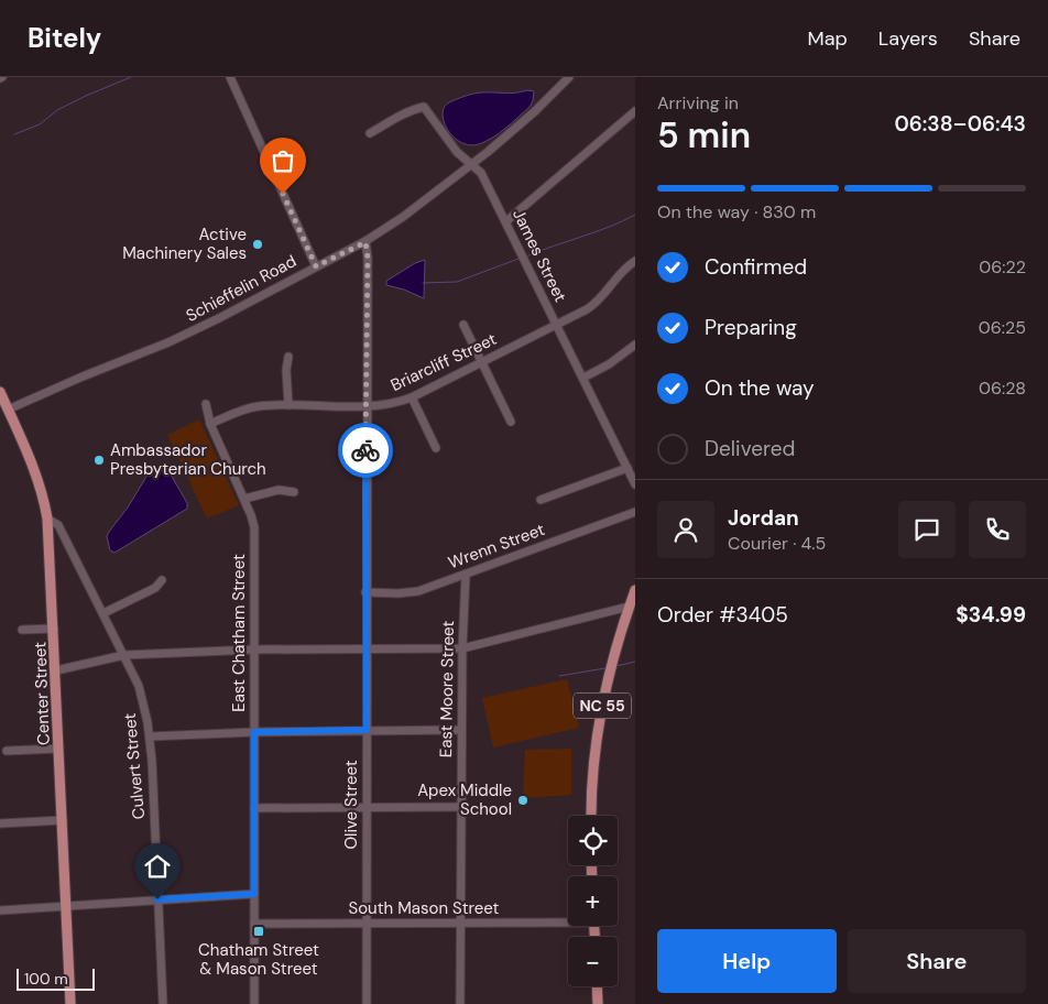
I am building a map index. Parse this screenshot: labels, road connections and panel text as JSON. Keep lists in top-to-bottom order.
{
  "streets": {
    "main road": ["Center Street", "NC 55"],
    "street": [
      "James Street",
      "Schieffelin Road",
      "Briarcliff Street",
      "Wrenn Street",
      "East Chatham Street",
      "East Moore Street",
      "Culvert Street",
      "Olive Street",
      "South Mason Street"
    ]
  },
  "crossings": [
    ["James Street", "Schieffelin Road"],
    ["James Street", "Briarcliff Street"],
    ["Schieffelin Road", "Center Street"],
    ["Schieffelin Road", "Olive Street"],
    ["Briarcliff Street", "East Chatham Street"],
    ["Briarcliff Street", "Olive Street"],
    ["Wrenn Street", "East Moore Street"],
    ["Wrenn Street", "Olive Street"],
    ["East Chatham Street", "South Mason Street"],
    ["East Moore Street", "South Mason Street"],
    ["Center Street", "Culvert Street"],
    ["Olive Street", "South Mason Street"]
  ],
  "places": {
    "other": ["Active Machinery Sales", "Ambassador Presbyterian Church", "Apex Middle School"],
    "transit": ["Chatham Street & Mason Street"]
  },
  "scale_bar": "100 m",
  "page": {
    "header": "Bitely",
    "nav": ["Map", "Layers", "Share"],
    "heading": ["5 min", "Arriving in", "06:38–06:43"],
    "panel": [
      "Jordan",
      "Courier · 4.5",
      "Order #3405",
      "$34.99"
    ],
    "bar": "On the way · 830 m",
    "list": [
      ["Confirmed", "06:22"],
      ["Preparing", "06:25"],
      ["On the way", "06:28"],
      "Delivered"
    ],
    "map_buttons": ["+", "−"],
    "buttons": ["Help", "Share"],
    "scale": "100 m"
  }
}
